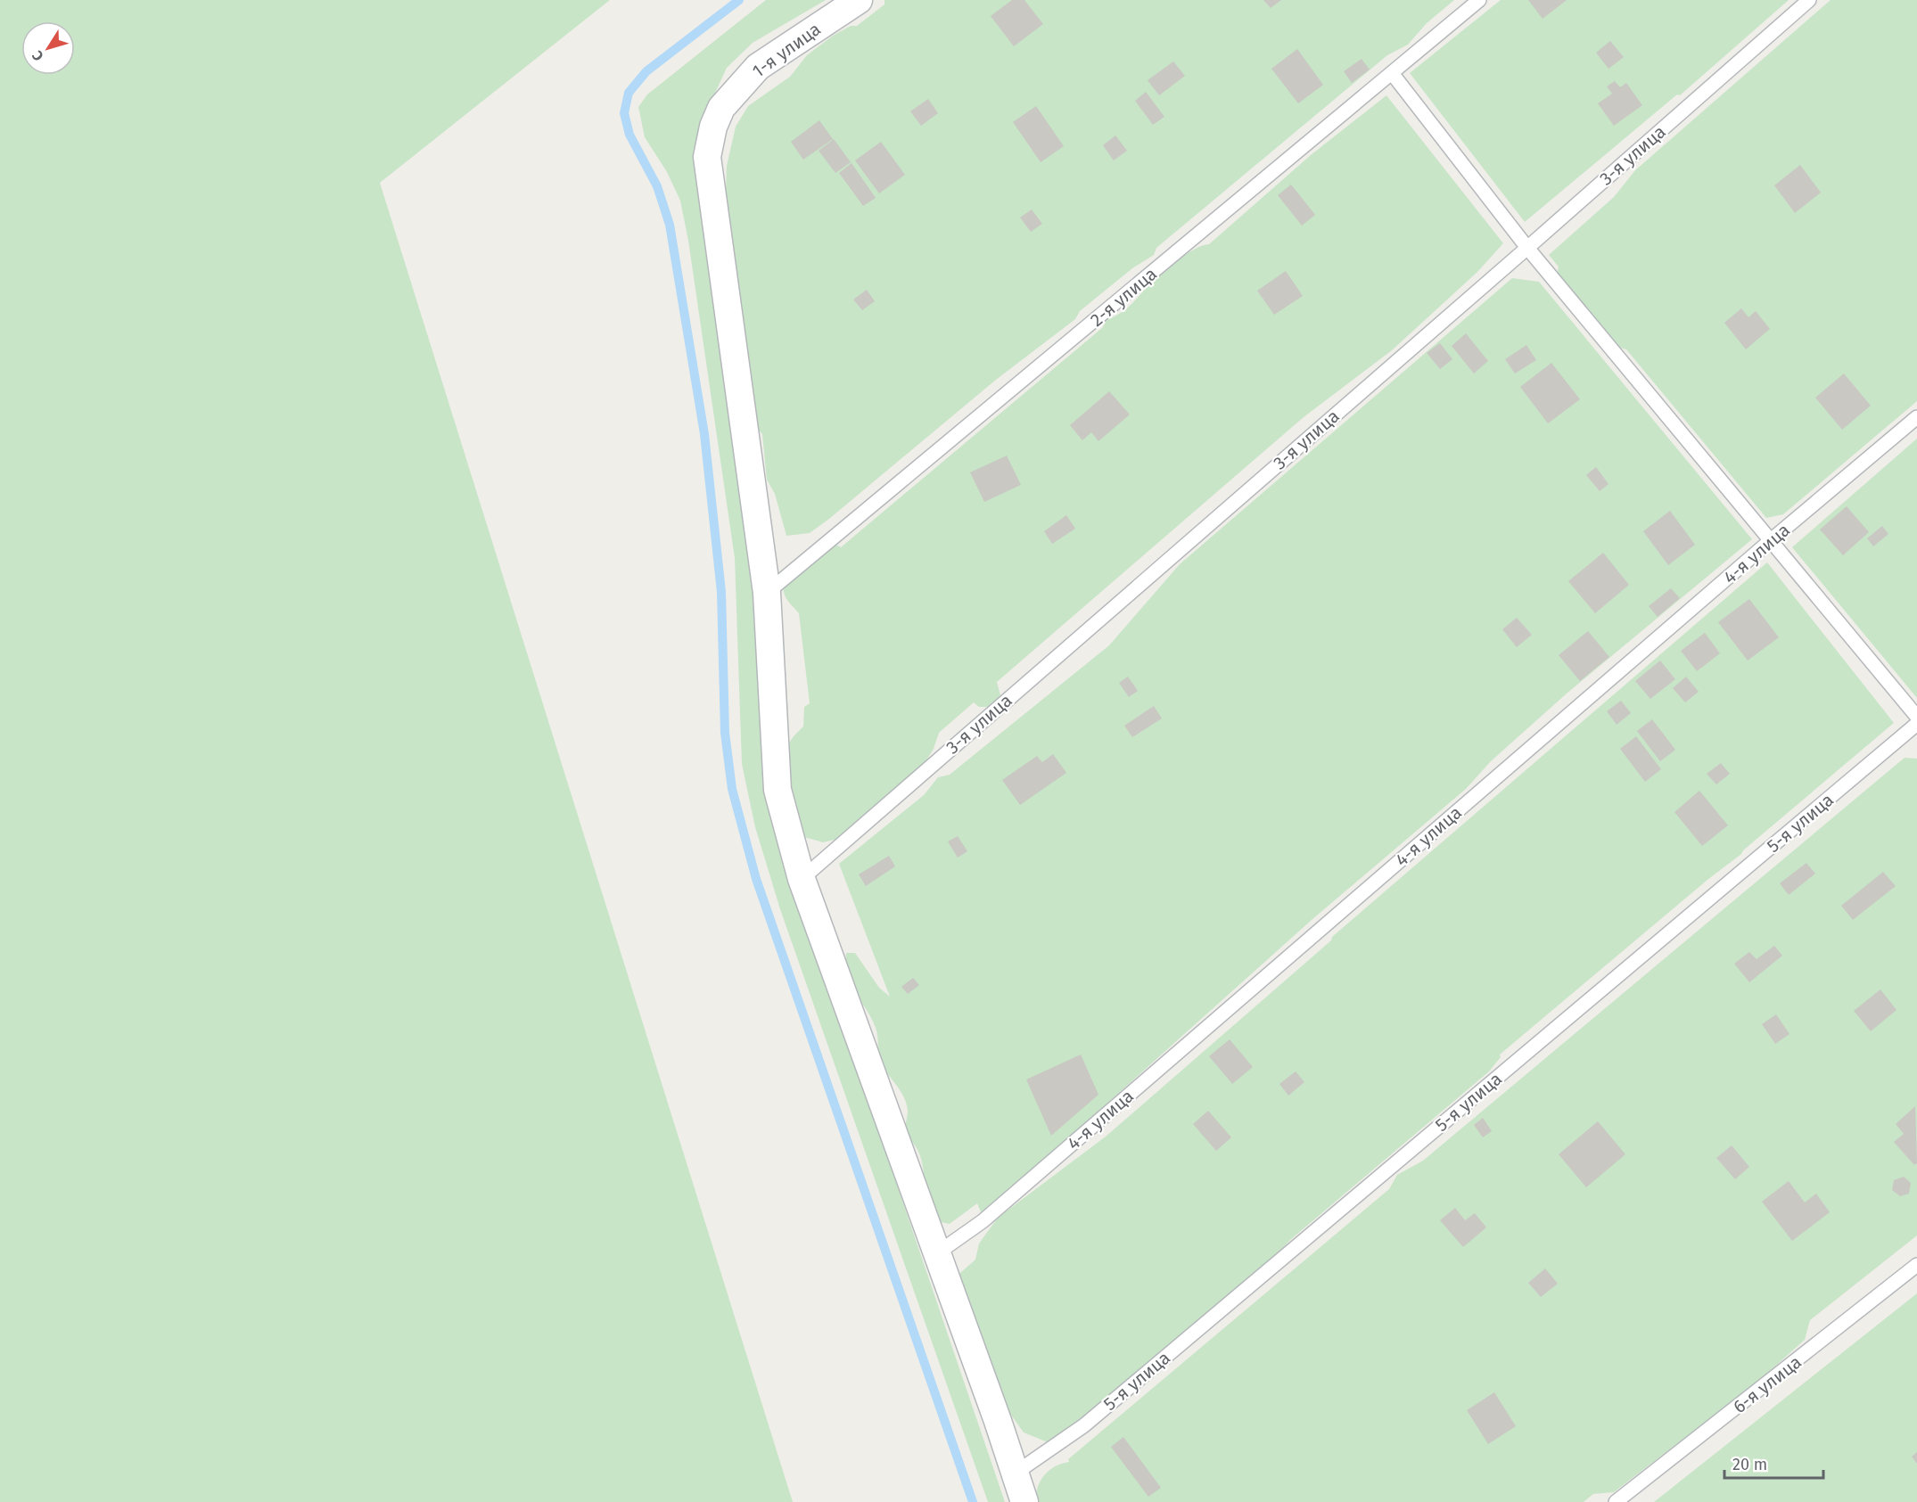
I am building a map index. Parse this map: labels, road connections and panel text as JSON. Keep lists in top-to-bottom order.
{
  "streets": {
    "street": ["1-я улица"],
    "lane": [
      "3-я улица",
      "2-я улица",
      "4-я улица",
      "5-я улица",
      "6-я улица"
    ]
  },
  "crossings": [
    ["1-я улица", "2-я улица"]
  ],
  "scale_bar": "20 m",
  "north": "bottom left"
}
